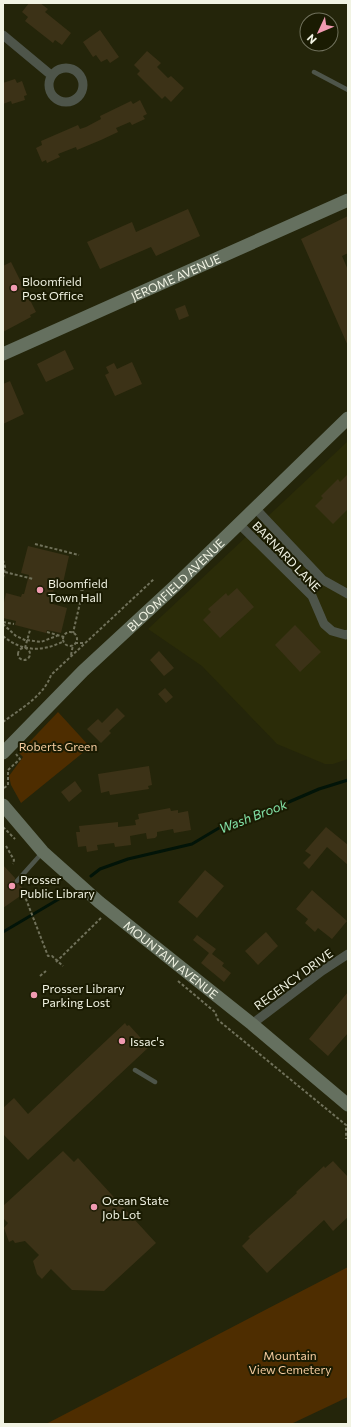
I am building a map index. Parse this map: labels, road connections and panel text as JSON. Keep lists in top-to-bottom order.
{
  "streets": {
    "main road": ["JEROME AVENUE", "BLOOMFIELD AVENUE", "MOUNTAIN AVENUE"],
    "street": ["BARNARD LANE", "REGENCY DRIVE"]
  },
  "crossings": [
    ["BARNARD LANE", "BLOOMFIELD AVENUE"],
    ["MOUNTAIN AVENUE", "REGENCY DRIVE"]
  ],
  "water": ["Wash Brook"],
  "parks": ["Roberts Green", "Mountain View Cemetery"],
  "places": [
    "Bloomfield Post Office",
    "Bloomfield Town Hall",
    "Prosser Public Library",
    "Prosser Library Parking Lost",
    "Issac's",
    "Ocean State Job Lot"
  ],
  "north": "bottom left"
}
